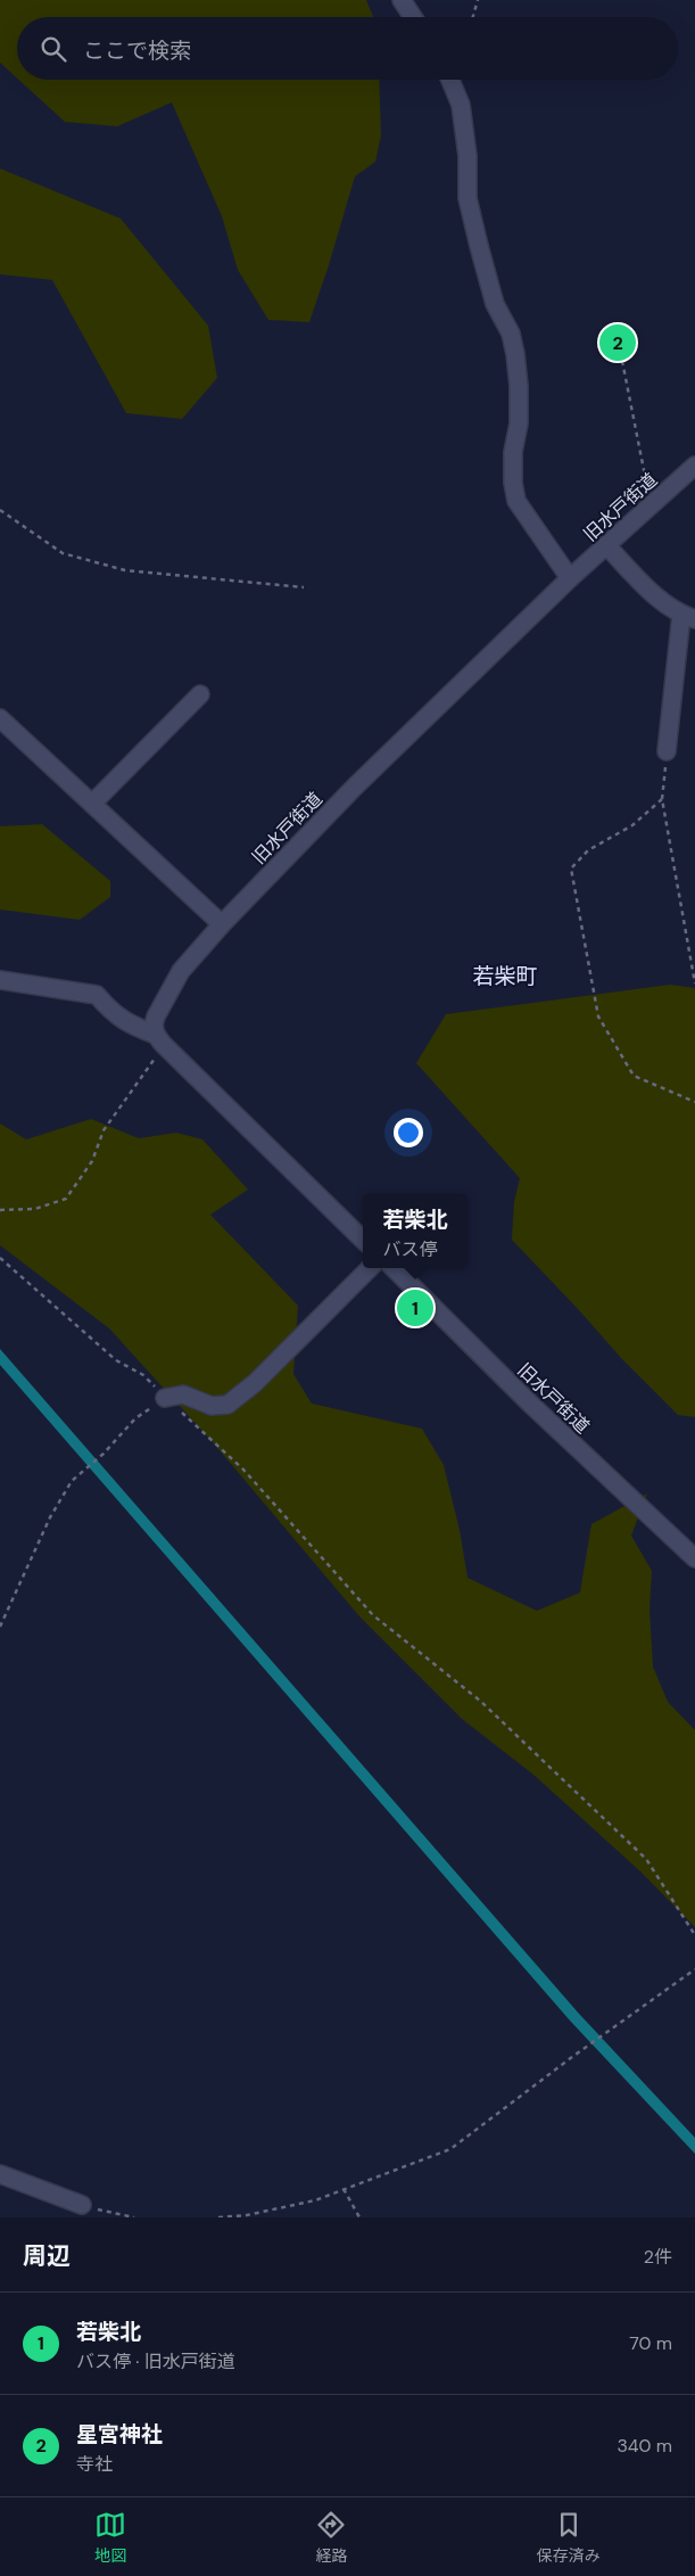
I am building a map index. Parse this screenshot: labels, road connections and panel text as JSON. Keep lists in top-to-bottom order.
{
  "streets": {
    "street": ["旧水戸街道"]
  },
  "districts": ["若柴町"],
  "page": {
    "search": "ここで検索",
    "pins": ["2", "1"],
    "popup": ["若柴北", "バス停"],
    "heading": ["周辺", "2件"],
    "list": [
      {
        "mark": "1",
        "name": "若柴北",
        "note": "バス停 · 旧水戸街道",
        "value": "70 m"
      },
      {
        "mark": "2",
        "name": "星宮神社",
        "note": "寺社",
        "value": "340 m"
      }
    ],
    "nav": ["地図", "経路", "保存済み"]
  }
}
